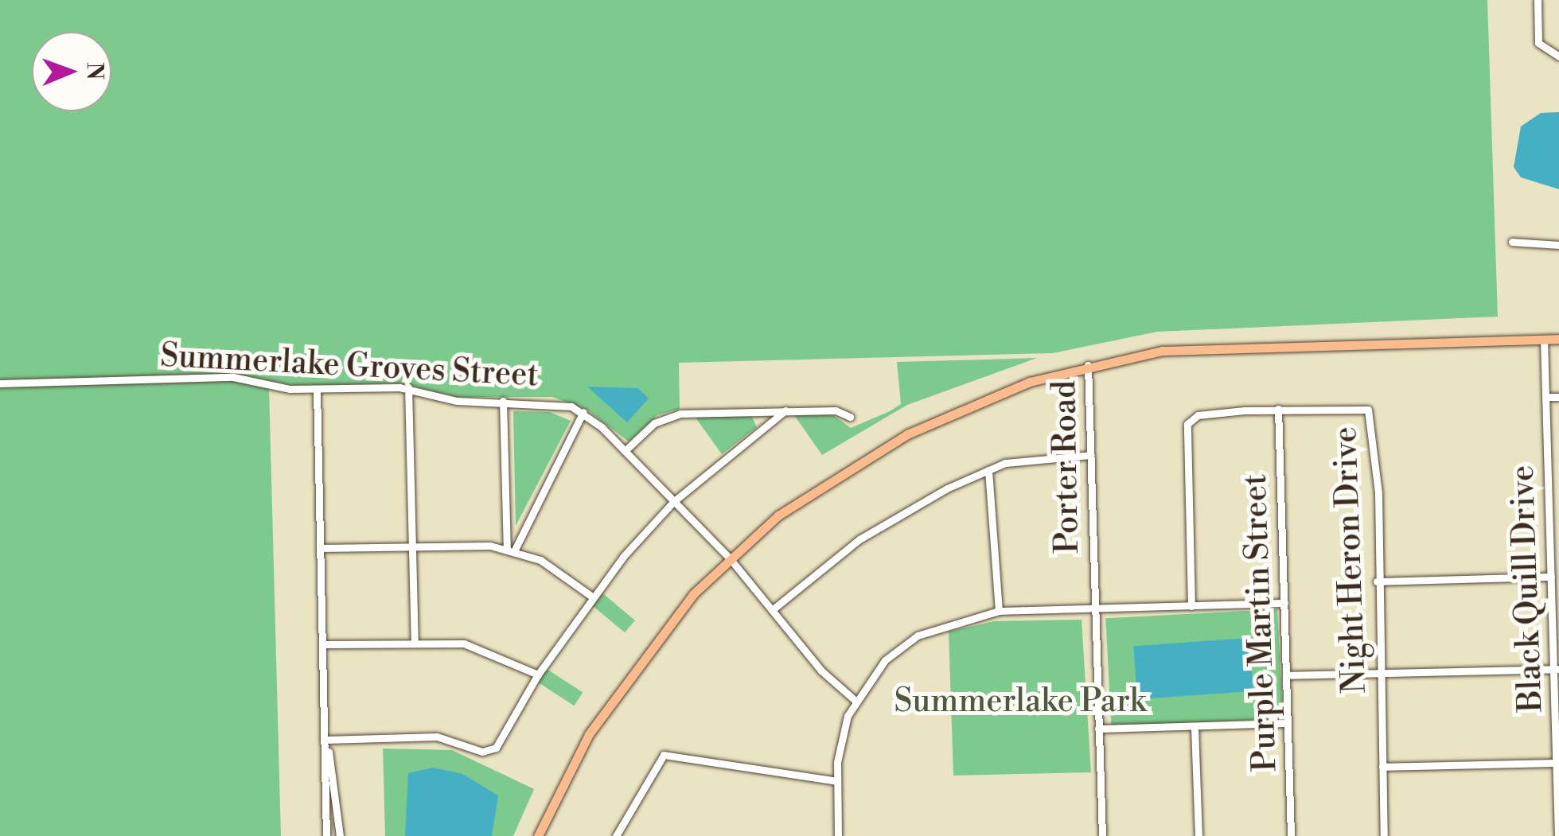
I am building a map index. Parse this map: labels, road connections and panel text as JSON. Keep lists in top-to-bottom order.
{
  "streets": {
    "main road": ["Porter Road"],
    "street": [
      "Summerlake Groves Street",
      "Night Heron Drive",
      "Black Quill Drive",
      "Purple Martin Street"
    ]
  },
  "crossings": [
    ["Porter Road", "Black Quill Drive"],
    ["Night Heron Drive", "Purple Martin Street"]
  ],
  "parks": ["Summerlake Park"],
  "north": "right"
}
